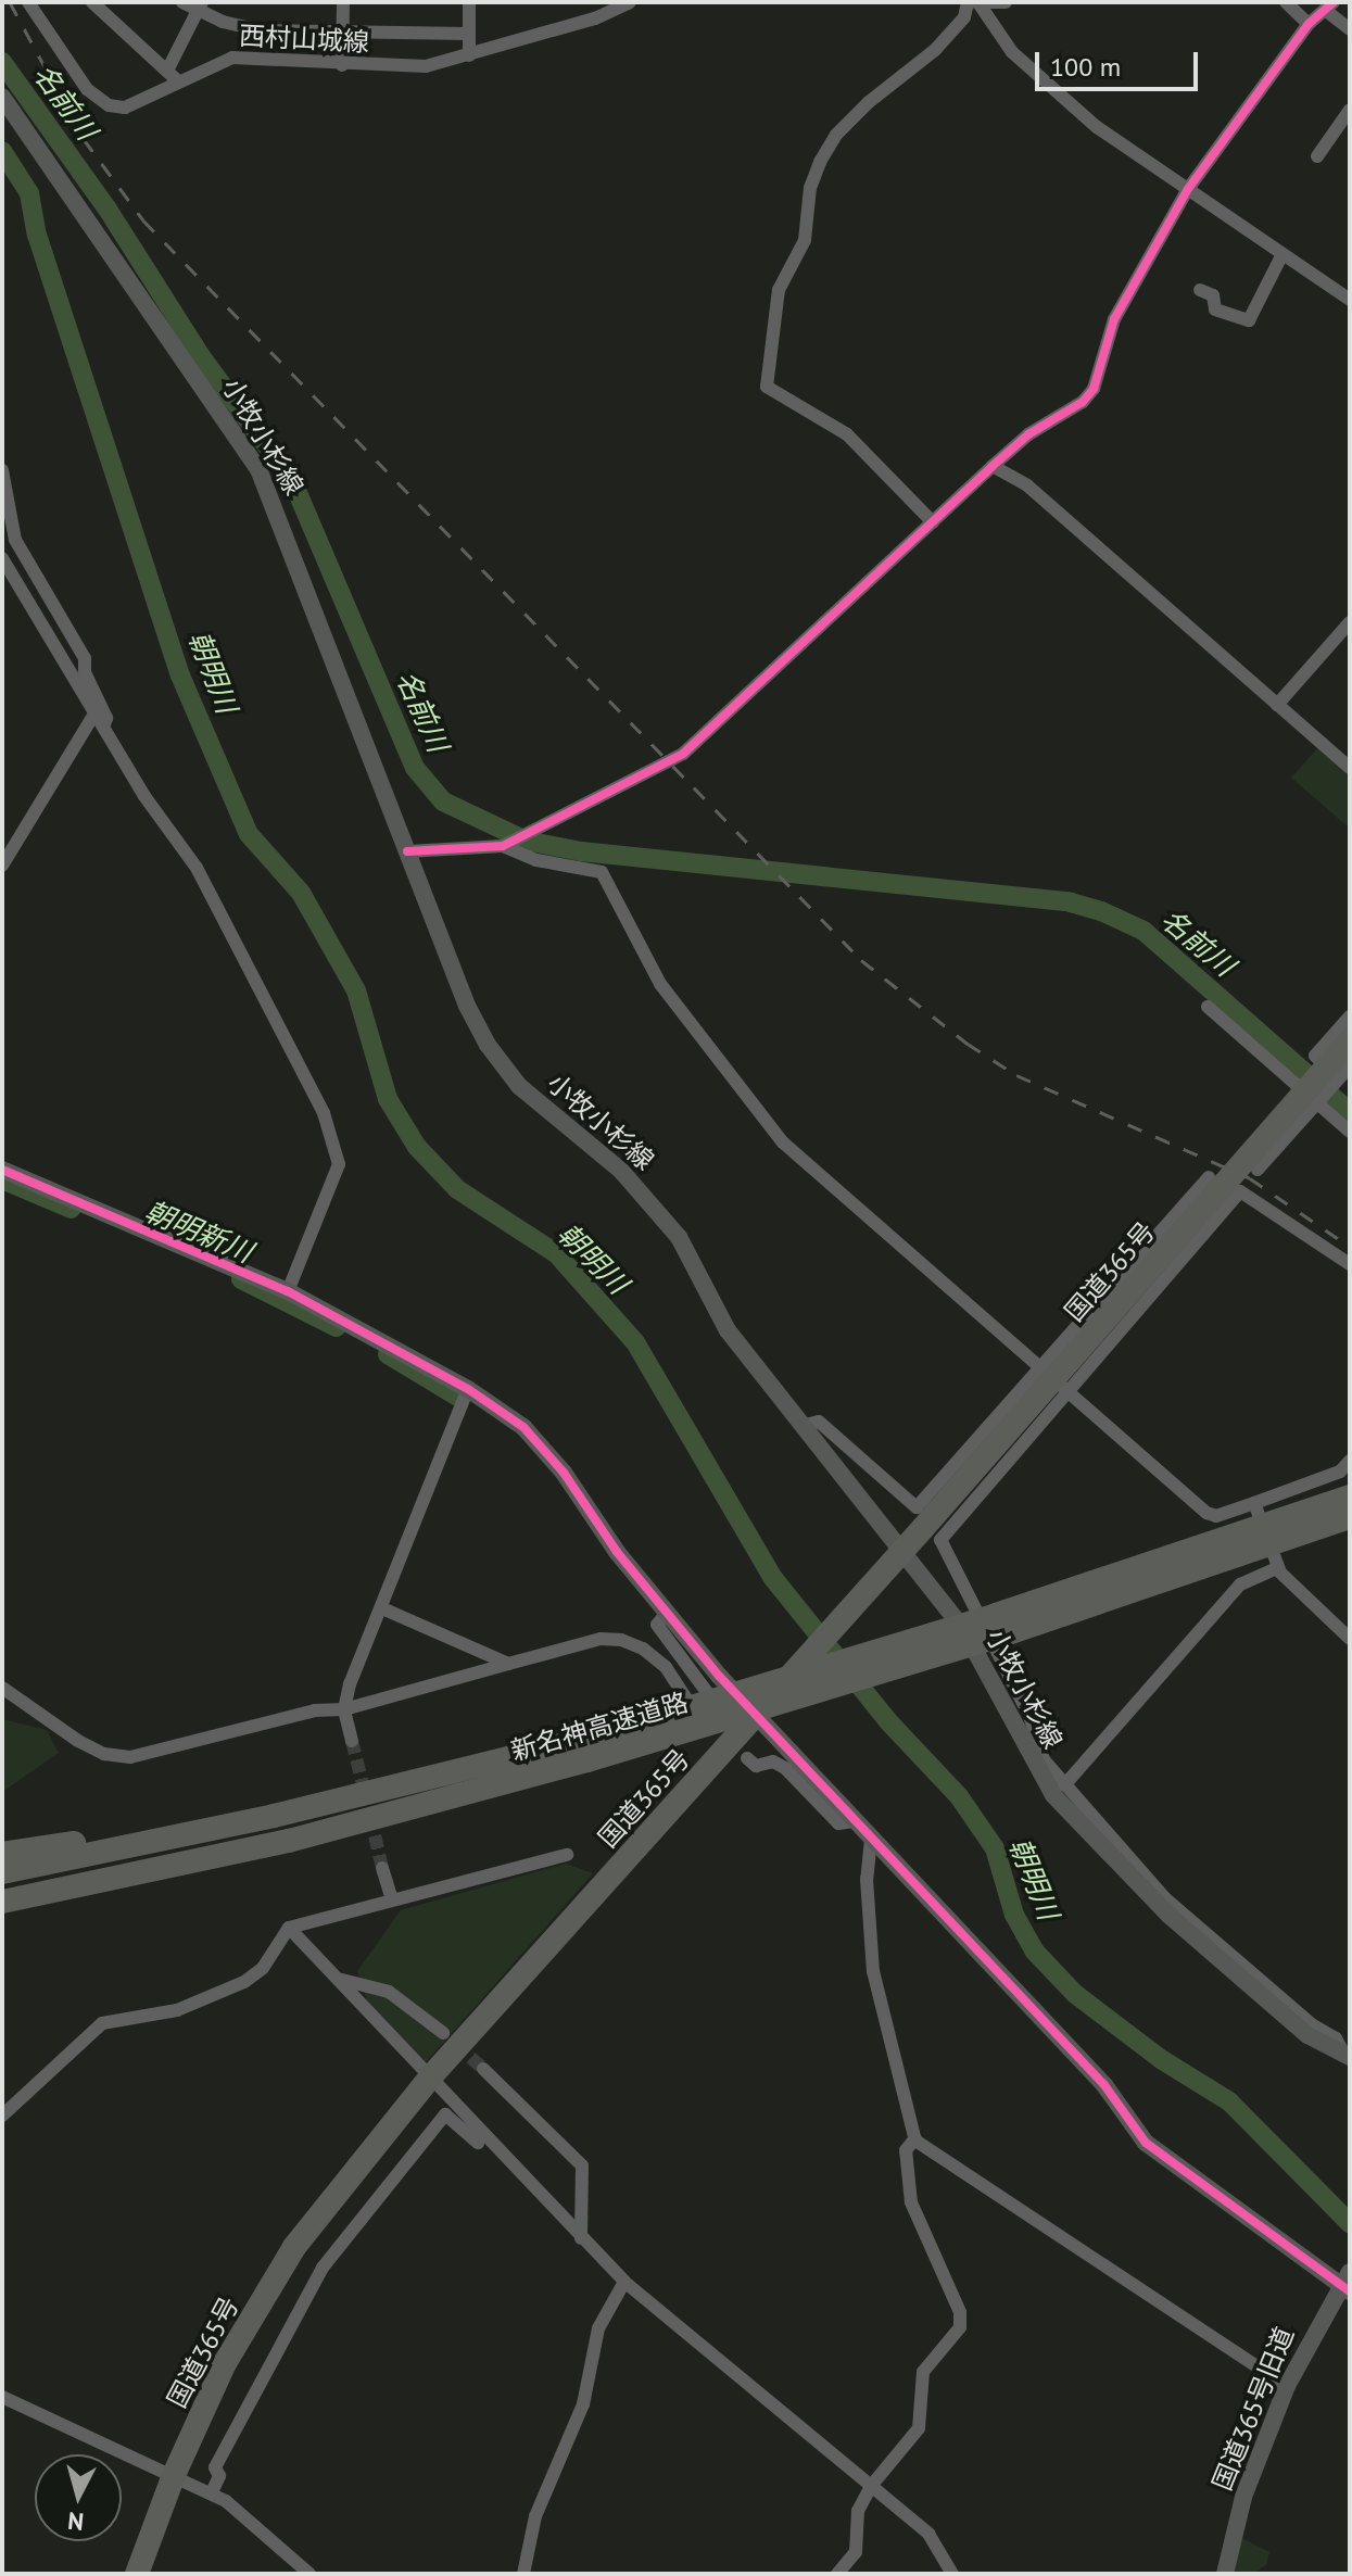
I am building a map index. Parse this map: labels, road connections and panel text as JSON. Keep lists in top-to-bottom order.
{
  "streets": {
    "highway": ["国道365号", "新名神高速道路"],
    "main road": ["小牧小杉線", "国道365号旧道"],
    "street": ["西村山城線"]
  },
  "crossings": [
    ["小牧小杉線", "国道365号"]
  ],
  "water": ["名前川", "朝明川", "朝明新川"],
  "scale_bar": "100 m",
  "north": "bottom"
}
